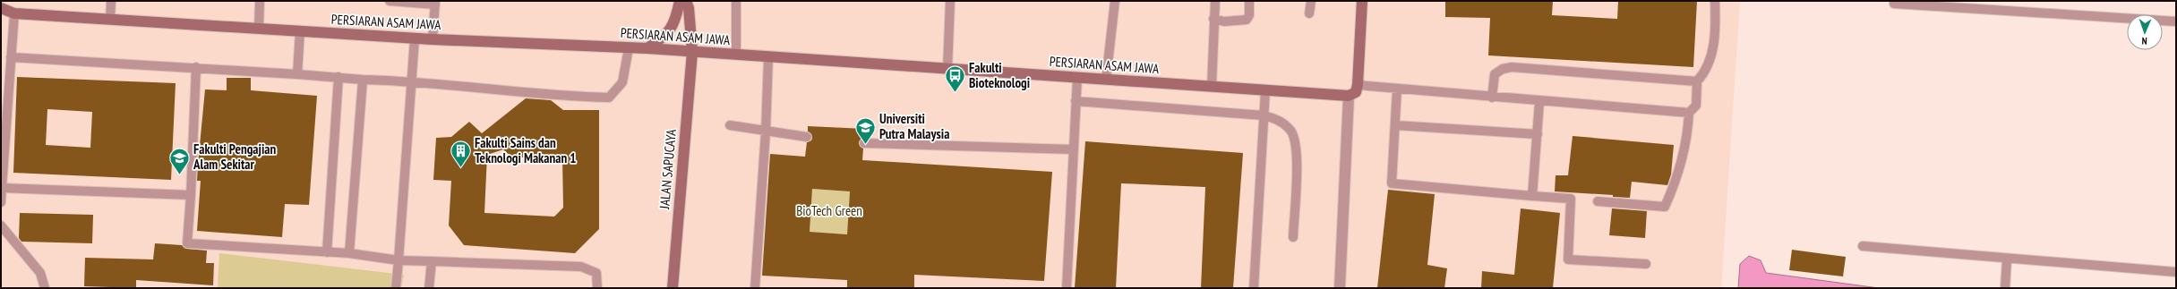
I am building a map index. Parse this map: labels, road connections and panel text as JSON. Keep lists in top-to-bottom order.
{
  "streets": {
    "street": ["PERSIARAN ASAM JAWA", "JALAN SAPUCAYA"]
  },
  "crossings": [
    ["PERSIARAN ASAM JAWA", "JALAN SAPUCAYA"]
  ],
  "parks": ["BioTech Green"],
  "places": {
    "bus stop": ["Fakulti Bioteknologi"],
    "school or university": ["Universiti Putra Malaysia", "Fakulti Pengajian Alam Sekitar"],
    "building": ["Fakulti Sains dan Teknologi Makanan 1"]
  },
  "north": "bottom"
}
